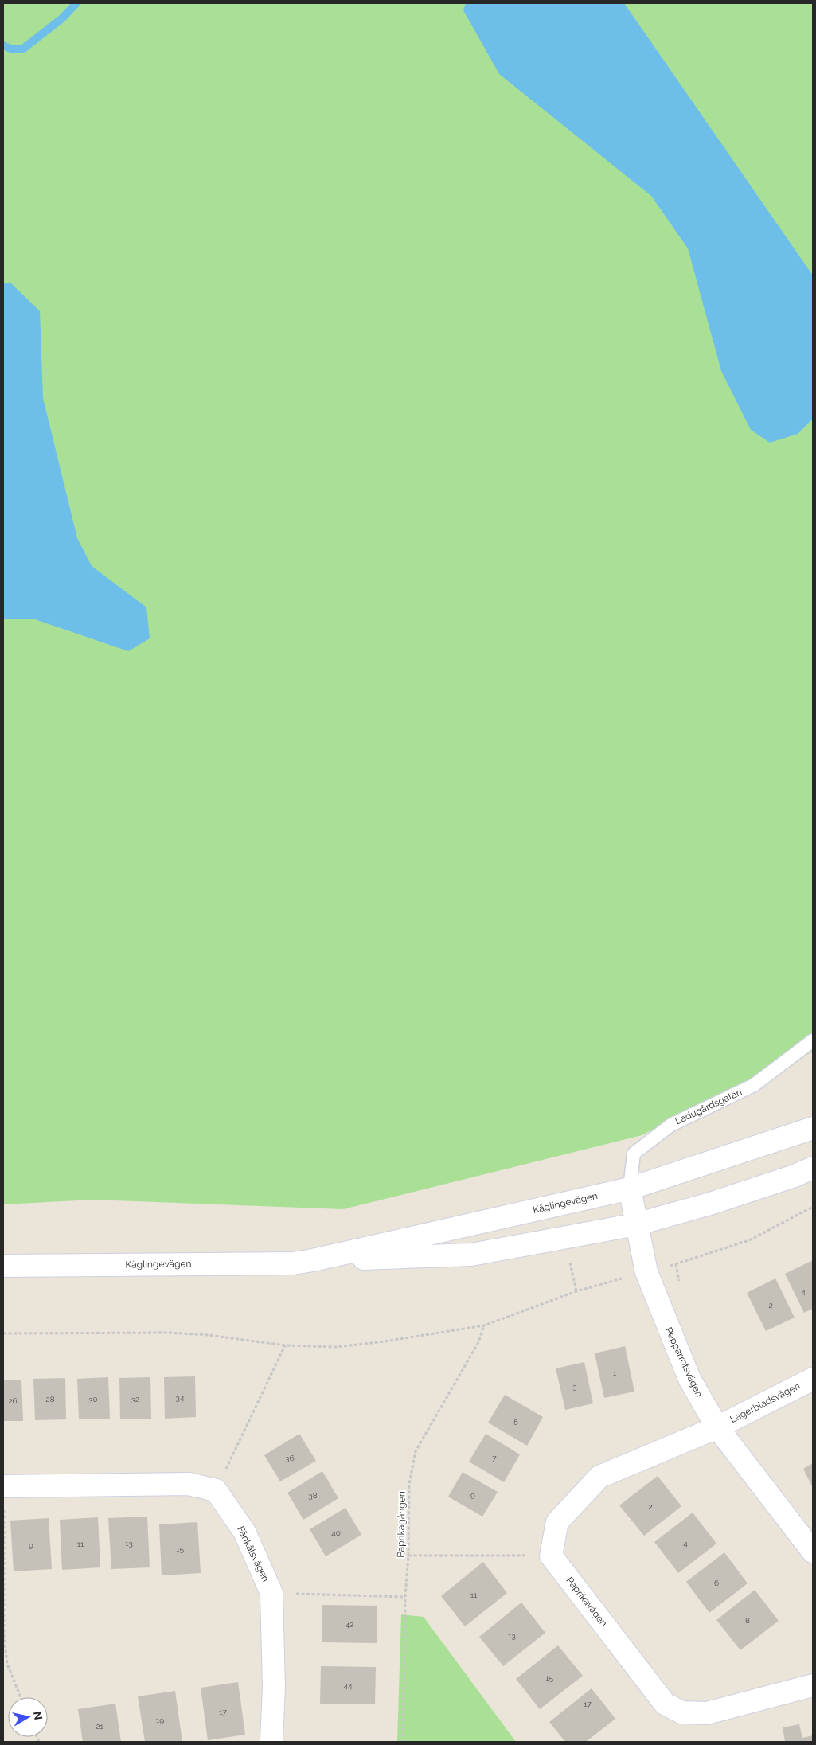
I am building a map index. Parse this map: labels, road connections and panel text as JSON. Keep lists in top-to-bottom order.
{
  "streets": {
    "street": [
      "Käglingevägen",
      "Pepparrotsvägen",
      "Lagerbladsvägen",
      "Fänkålsvägen",
      "Paprikavägen"
    ],
    "lane": ["Ladugårdsgatan"],
    "path": ["Paprikagången"]
  },
  "crossings": [
    ["Ladugårdsgatan", "Käglingevägen"],
    ["Ladugårdsgatan", "Pepparrotsvägen"],
    ["Käglingevägen", "Pepparrotsvägen"],
    ["Pepparrotsvägen", "Lagerbladsvägen"]
  ],
  "house_numbers": [
    "4",
    "2",
    "1",
    "3",
    "34",
    "28",
    "30",
    "32",
    "26",
    "5",
    "36",
    "7",
    "9",
    "38",
    "2",
    "40",
    "13",
    "4",
    "11",
    "9",
    "15",
    "6",
    "11",
    "8",
    "42",
    "13",
    "15",
    "44",
    "17",
    "17",
    "19",
    "21"
  ],
  "north": "right"
}
